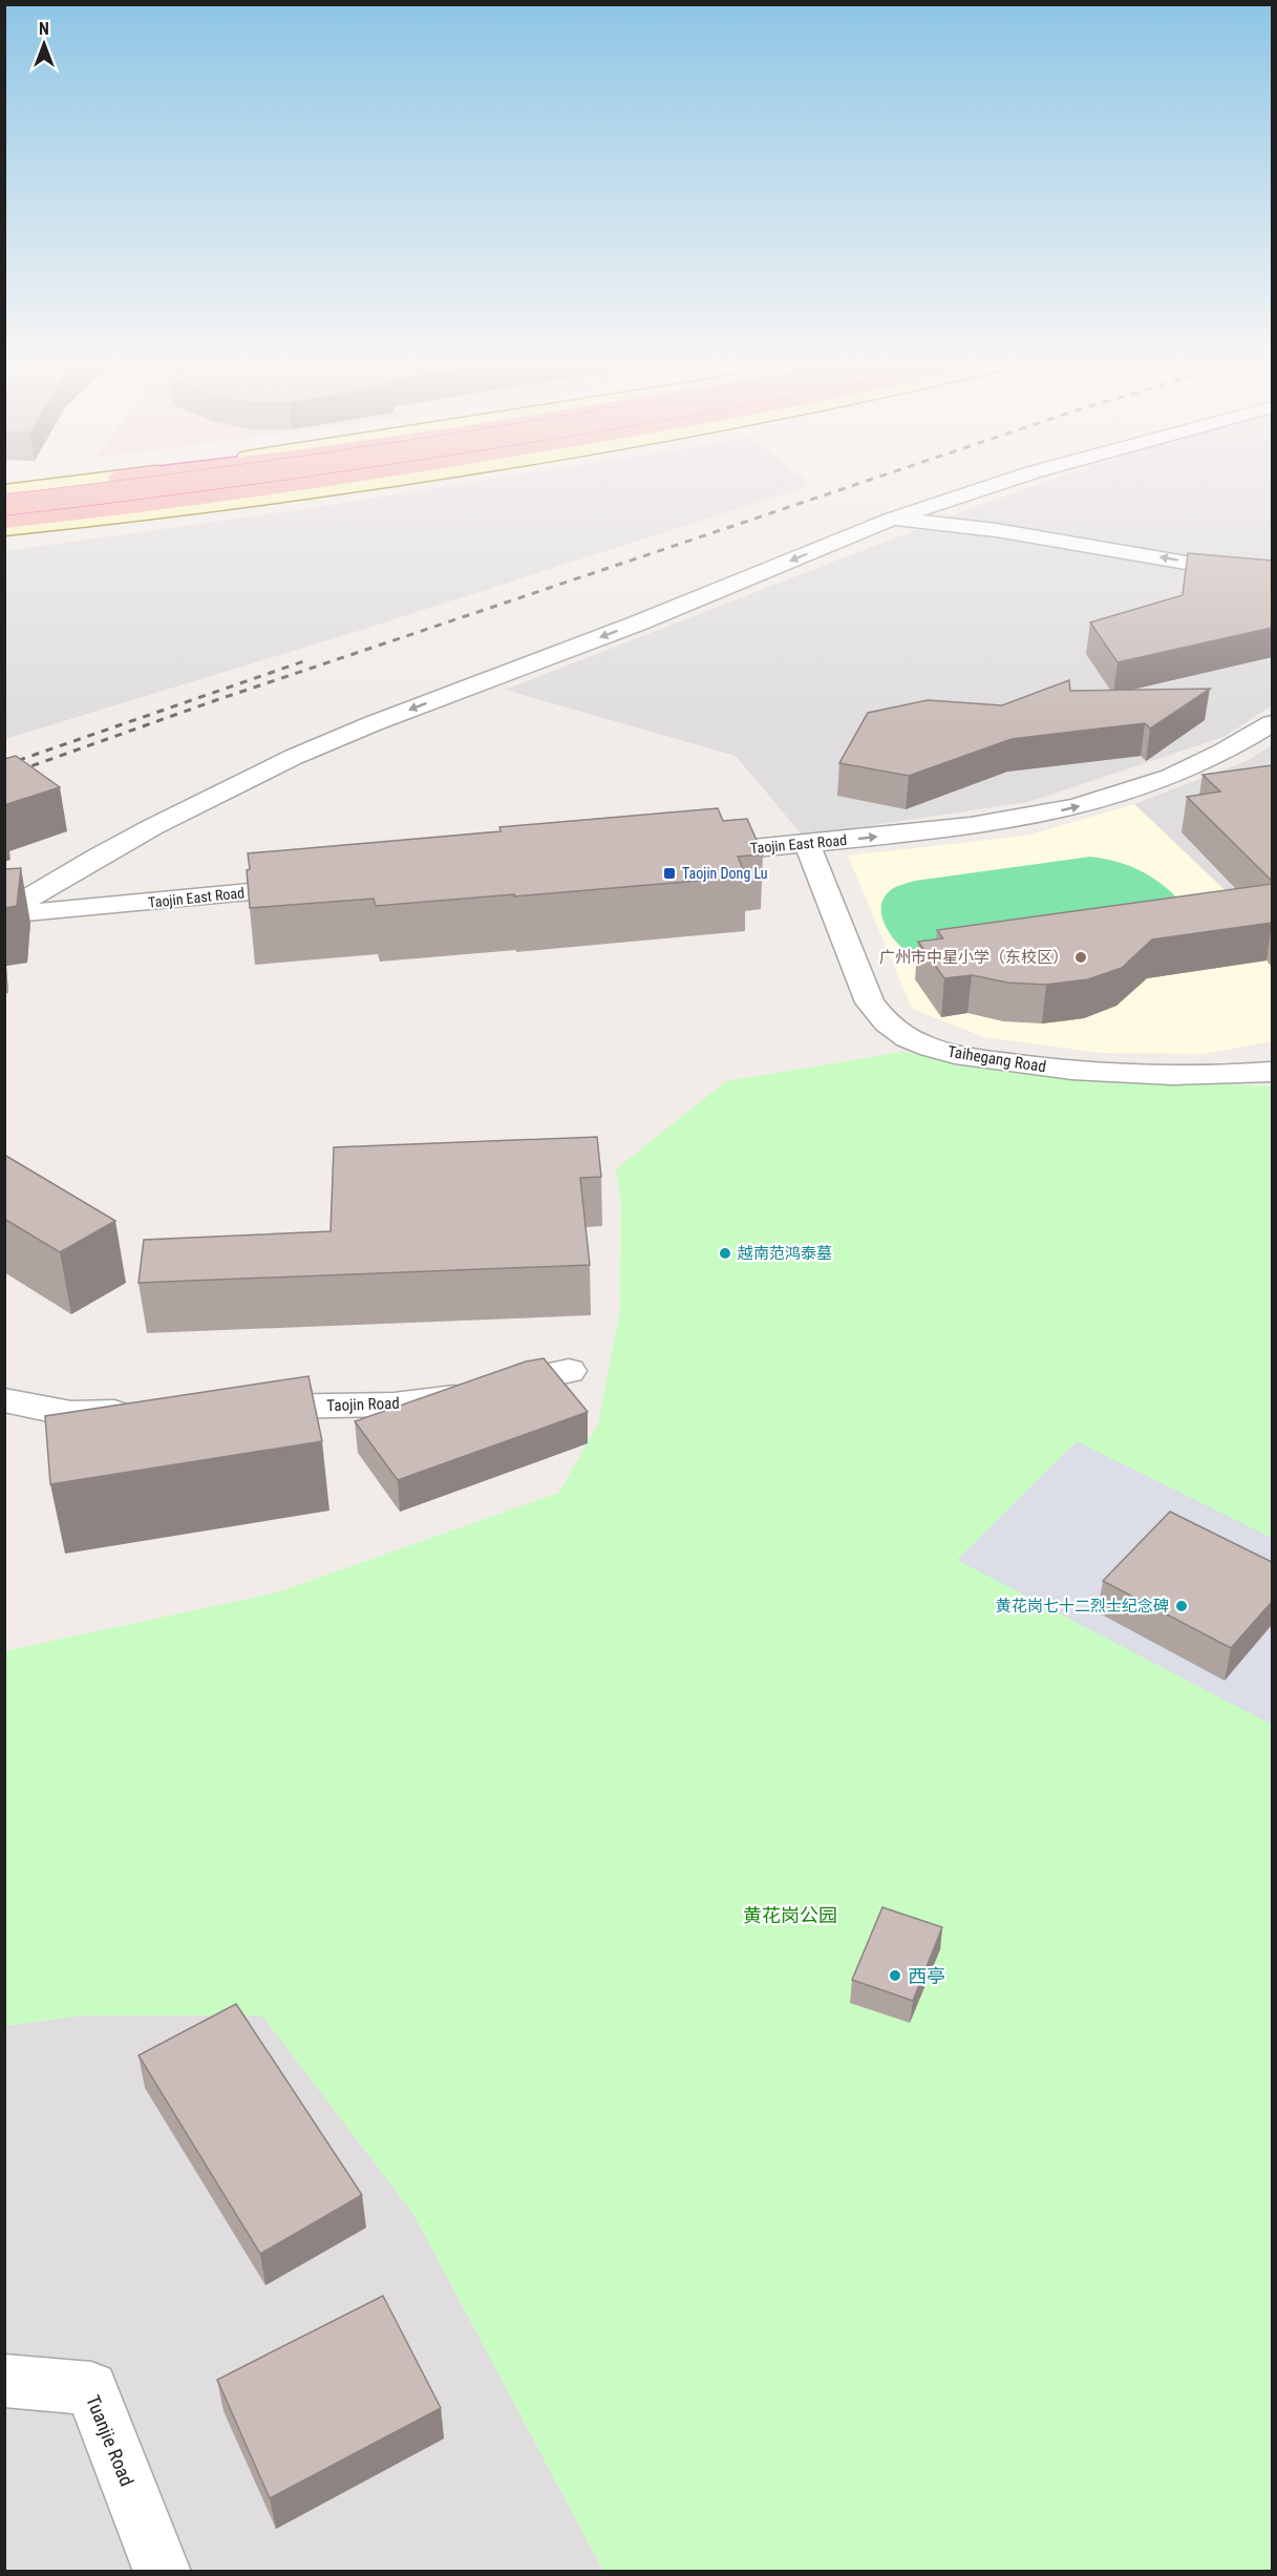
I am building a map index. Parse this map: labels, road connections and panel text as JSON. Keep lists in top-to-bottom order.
{
  "streets": {
    "street": [
      "Taojin East Road",
      "Taihegang Road",
      "Taojin Road",
      "Tuanjie Road"
    ]
  },
  "crossings": [
    ["Taojin East Road", "Taihegang Road"]
  ],
  "parks": ["黄花岗公园"],
  "places": {
    "transit": ["Taojin Dong Lu"],
    "other": [
      "广州市中星小学（东校区）",
      "越南范鸿泰墓",
      "黄花岗七十二烈士纪念碑",
      "西亭"
    ]
  },
  "north": "top"
}
